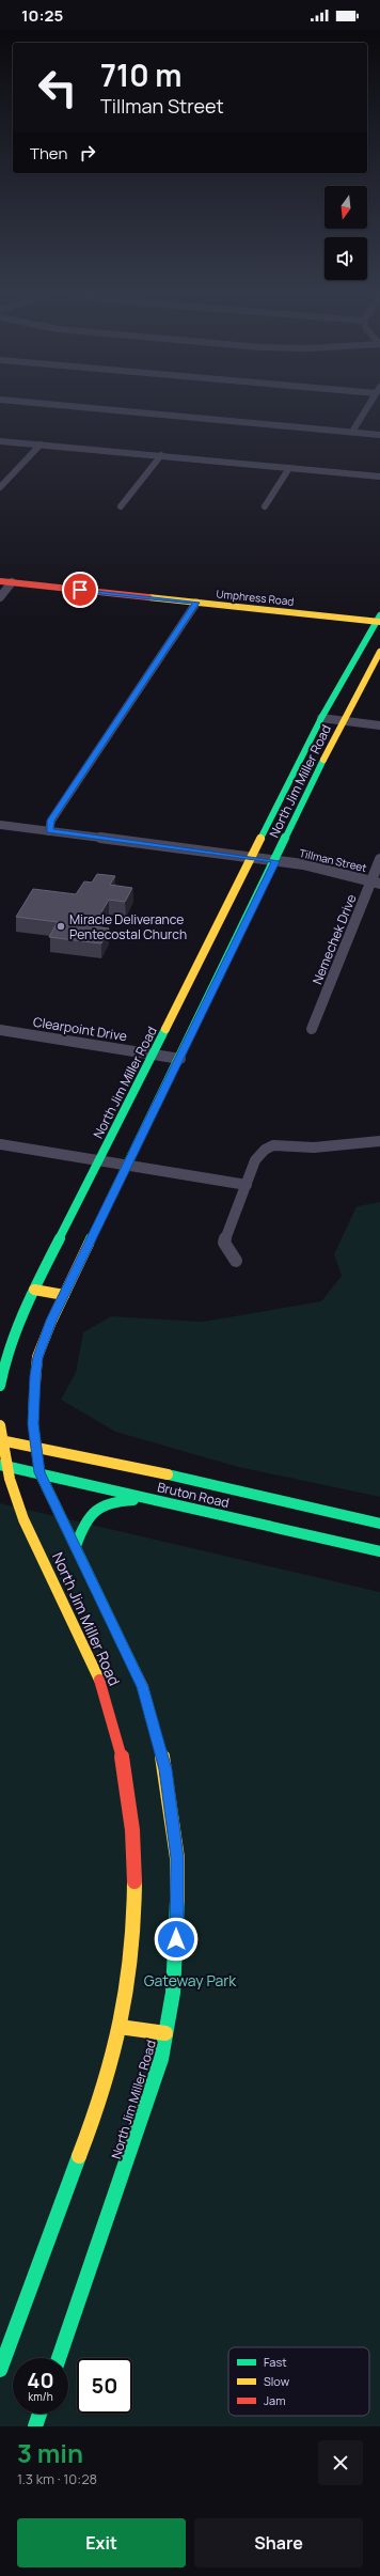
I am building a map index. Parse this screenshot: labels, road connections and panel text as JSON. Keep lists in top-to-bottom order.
{
  "streets": {
    "main road": ["Umphress Road", "North Jim Miller Road", "Bruton Road"],
    "street": ["Tillman Street", "Nemechek Drive", "Clearpoint Drive"]
  },
  "crossings": [
    ["Umphress Road", "North Jim Miller Road"],
    ["North Jim Miller Road", "Tillman Street"],
    ["North Jim Miller Road", "Clearpoint Drive"],
    ["North Jim Miller Road", "Bruton Road"],
    ["Tillman Street", "Nemechek Drive"]
  ],
  "parks": ["Gateway Park"],
  "places": ["Miracle Deliverance Pentecostal Church"],
  "legend": ["Fast", "Slow", "Jam"],
  "north": "bottom",
  "page": {
    "status": "10:25",
    "turn": ["710 m", "Tillman Street"],
    "then": "Then",
    "speed": "40 km/h",
    "limit": "50",
    "heading": ["3 min", "1.3 km · 10:28"],
    "buttons": ["Exit", "Share"]
  }
}
